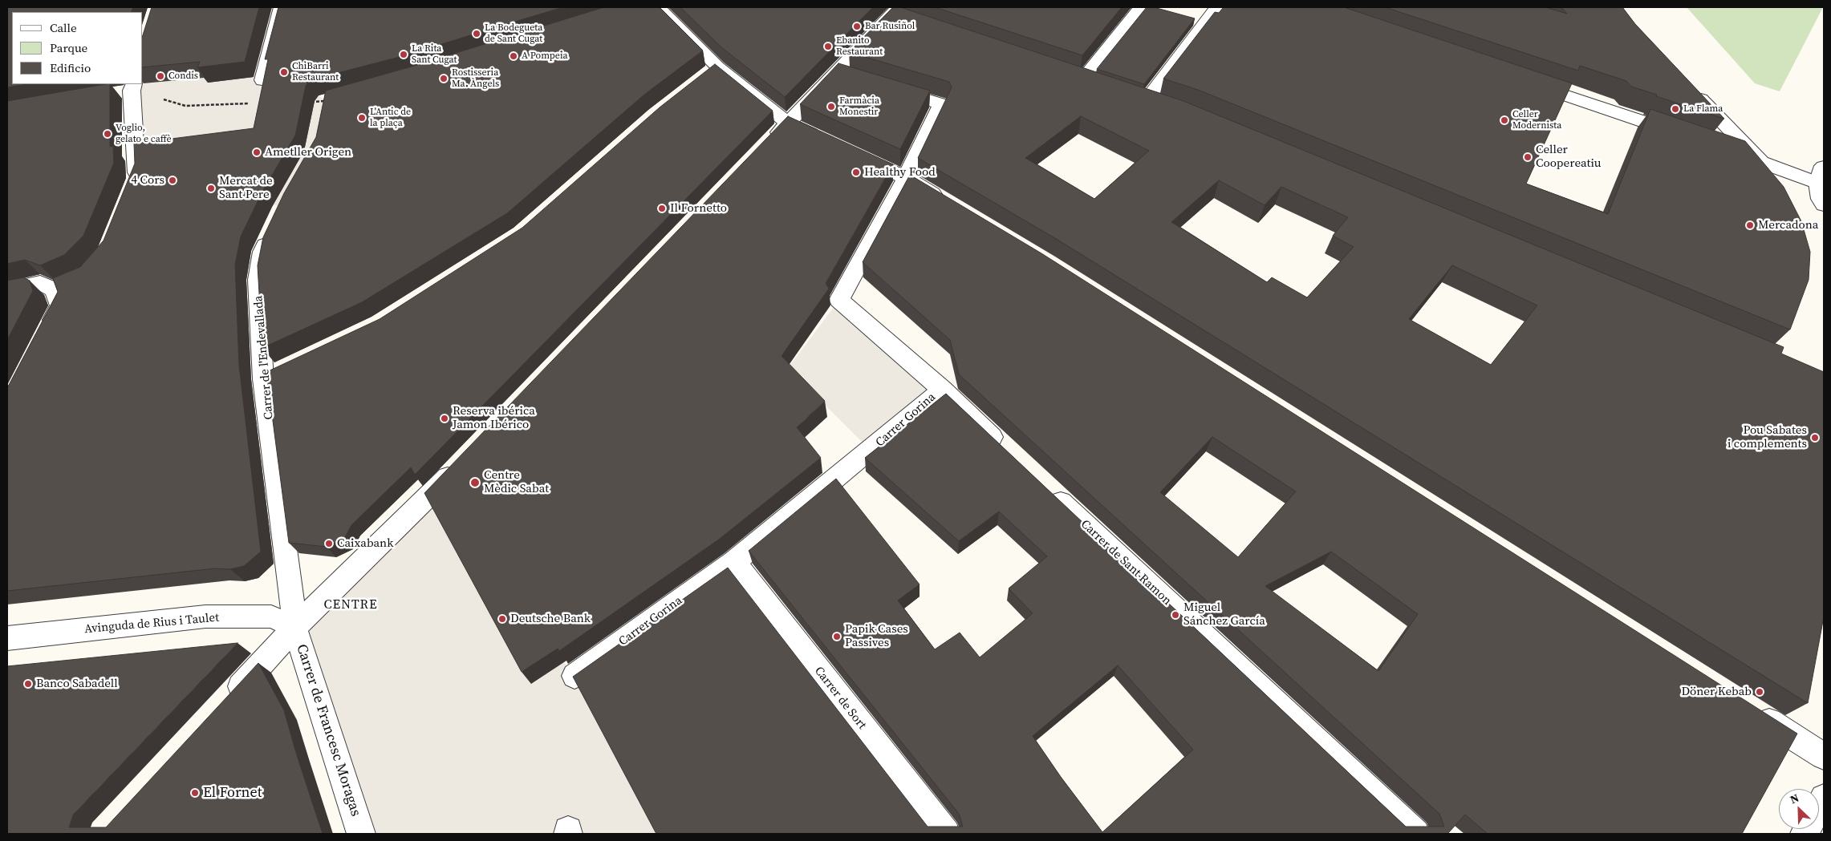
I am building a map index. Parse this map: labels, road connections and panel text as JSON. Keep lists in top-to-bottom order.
{
  "streets": {
    "street": [
      "Carrer de l'Endevallada",
      "Carrer Gorina",
      "Carrer de Sant Ramon",
      "Avinguda de Rius i Taulet",
      "Carrer de Sort",
      "Carrer de Francesc Moragas"
    ]
  },
  "crossings": [
    ["Carrer de l'Endevallada", "Avinguda de Rius i Taulet"],
    ["Carrer de l'Endevallada", "Carrer de Francesc Moragas"],
    ["Carrer Gorina", "Carrer de Sort"],
    ["Avinguda de Rius i Taulet", "Carrer de Francesc Moragas"]
  ],
  "districts": ["CENTRE"],
  "places": [
    "Bar Rusiñol",
    "La Bodegueta de Sant Cugat",
    "Ebanito Restaurant",
    "La Rita Sant Cugat",
    "A Pompeia",
    "ChiBarri Restaurant",
    "Condis",
    "Rostisseria Ma. Àngels",
    "Farmàcia Monestir",
    "La Flama",
    "L'Antic de la plaça",
    "Celler Modernista",
    "Voglio, gelato e caffè",
    "Ametller Origen",
    "Celler Coopereatiu",
    "Healthy Food",
    "4 Cors",
    "Mercat de Sant Pere",
    "Il Fornetto",
    "Mercadona",
    "Reserva ibérica Jamon Ibérico",
    "Pou Sabates i complements",
    "Centre Mèdic Sabat",
    "Caixabank",
    "Miguel Sánchez García",
    "Deutsche Bank",
    "Papik Cases Passives",
    "Banco Sabadell",
    "Döner Kebab",
    "El Fornet"
  ],
  "legend": ["Calle", "Parque", "Edificio"],
  "north": "top left"
}
